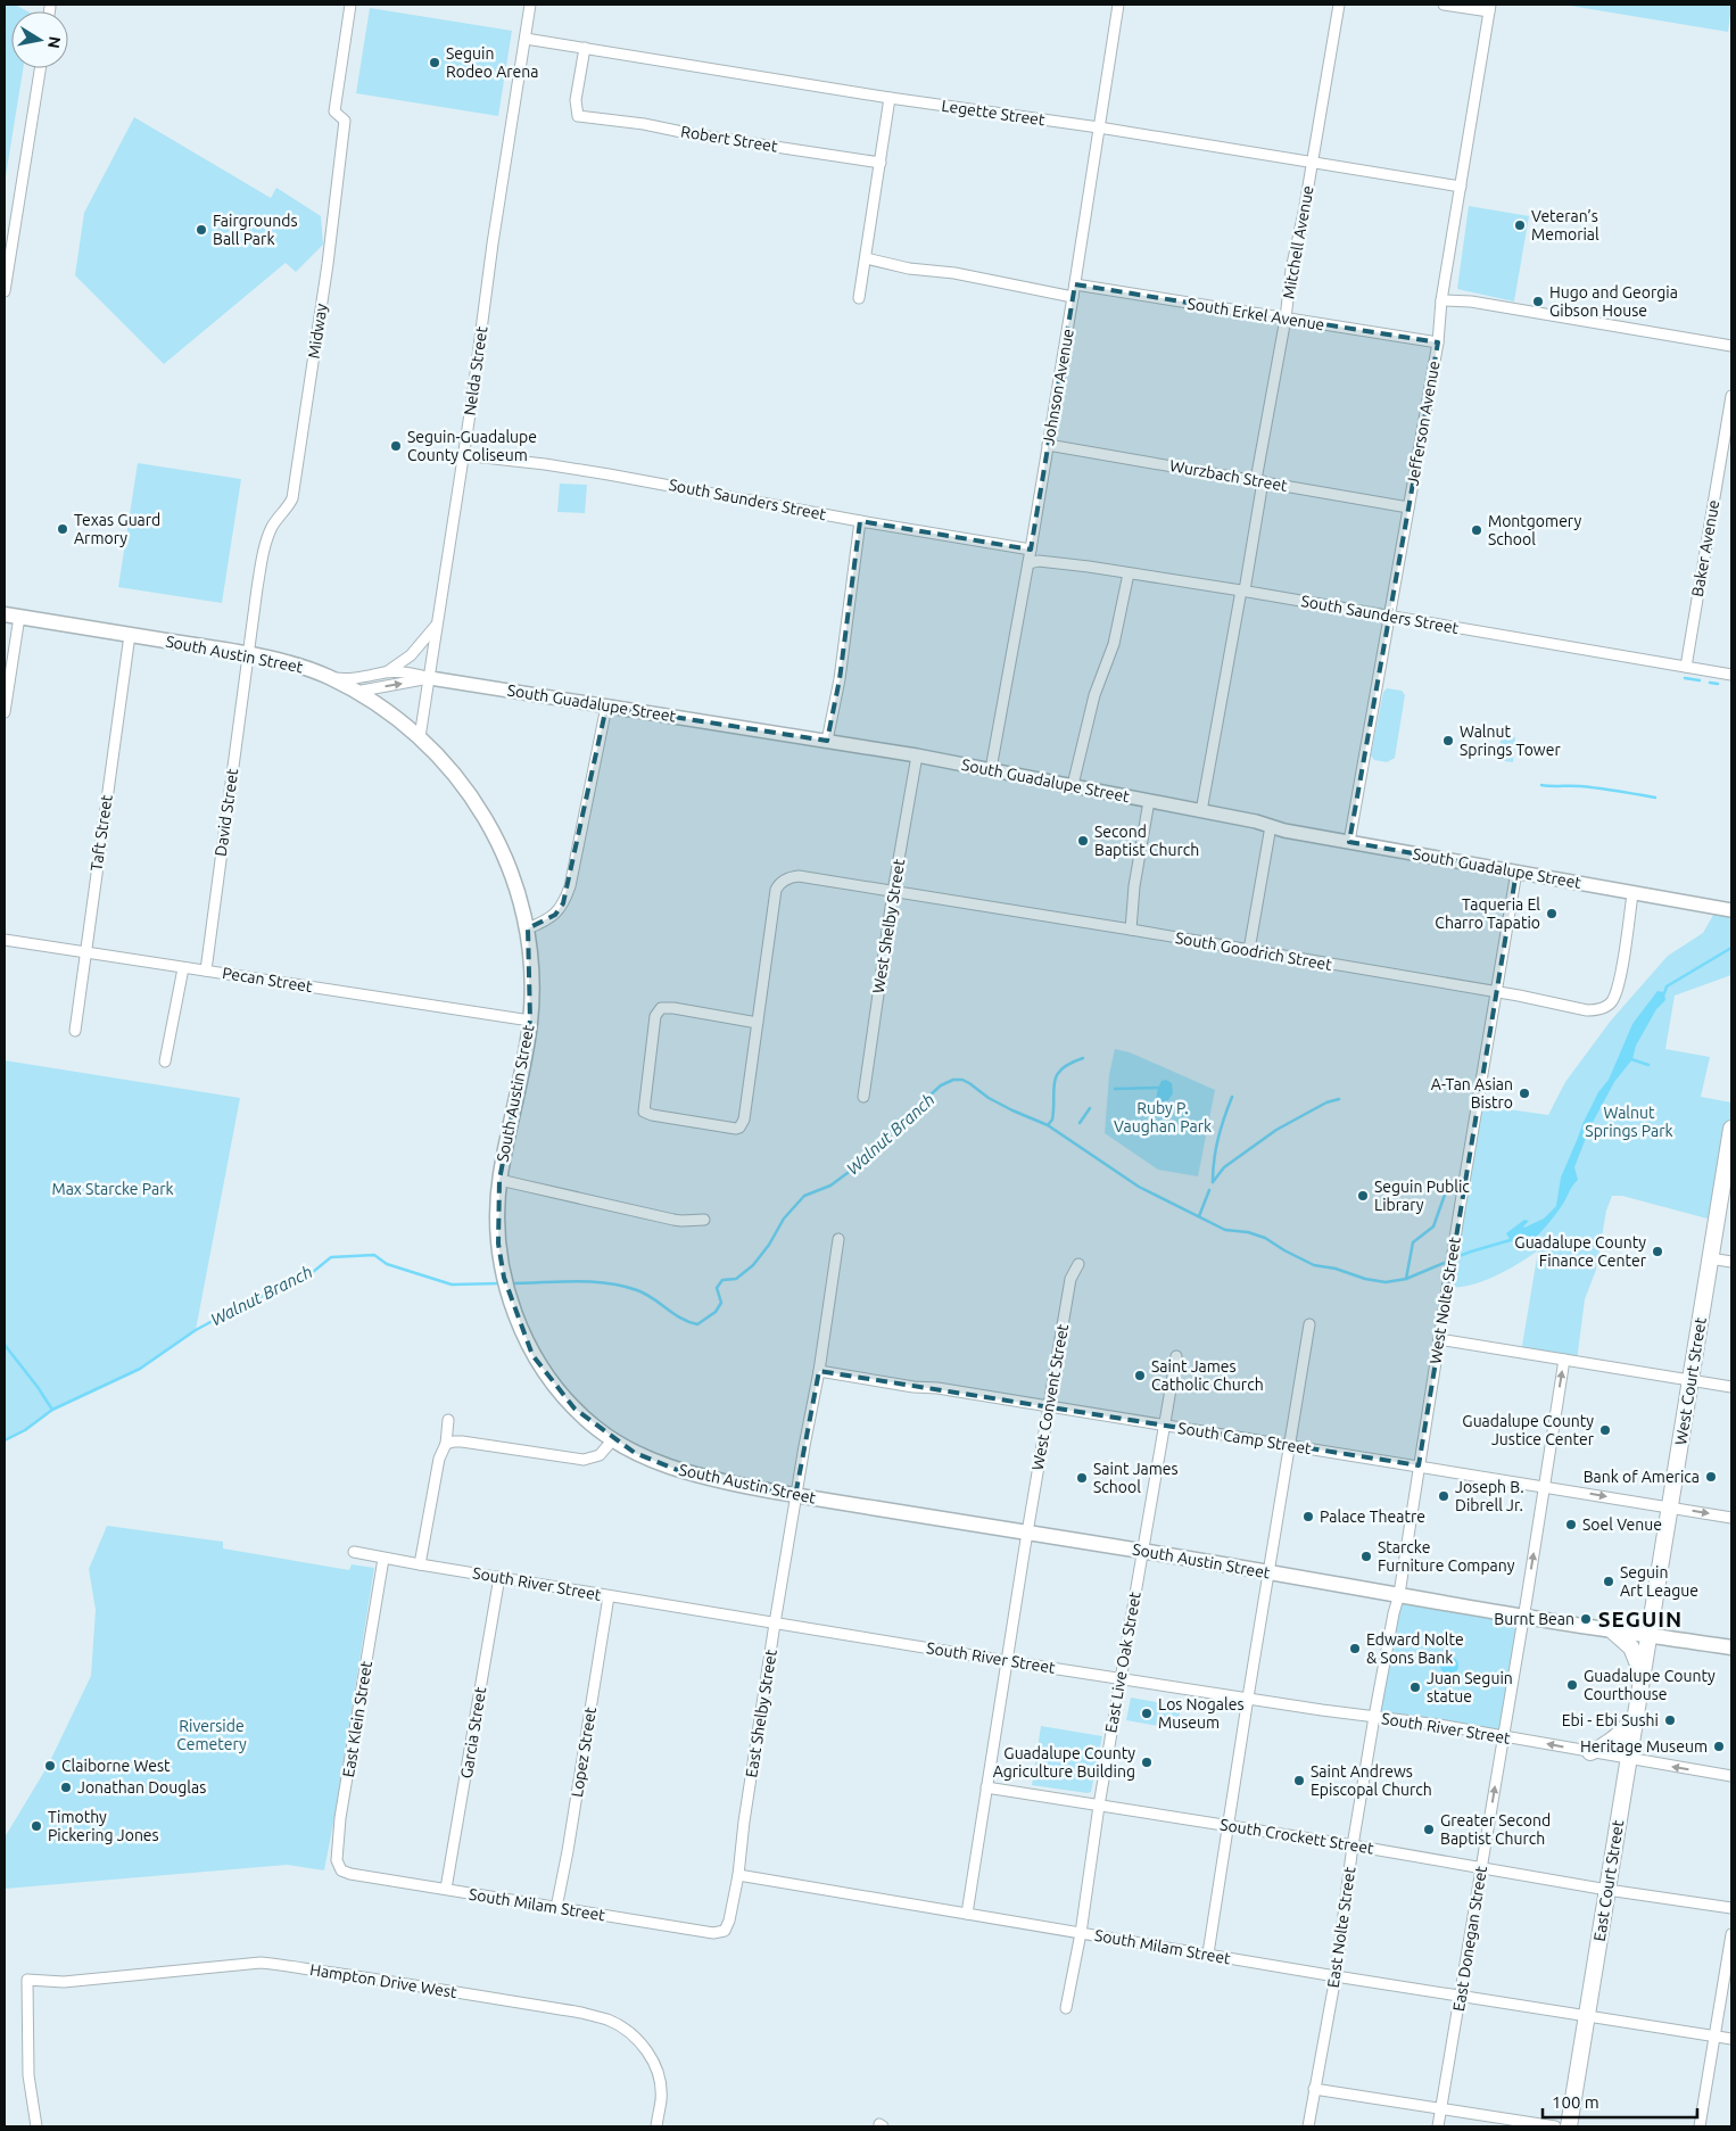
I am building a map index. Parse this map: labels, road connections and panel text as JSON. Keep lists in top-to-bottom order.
{
  "streets": {
    "main road": ["South Austin Street", "West Court Street", "East Court Street"],
    "street": [
      "Legette Street",
      "Robert Street",
      "Mitchell Avenue",
      "South Erkel Avenue",
      "Midway",
      "Nelda Street",
      "Johnson Avenue",
      "Jefferson Avenue",
      "Wurzbach Street",
      "South Saunders Street",
      "Baker Avenue",
      "South Guadalupe Street",
      "David Street",
      "Taft Street",
      "West Shelby Street",
      "South Goodrich Street",
      "Pecan Street",
      "West Nolte Street",
      "West Convent Street",
      "South Camp Street",
      "South River Street",
      "East Live Oak Street",
      "East Shelby Street",
      "East Klein Street",
      "Garcia Street",
      "Lopez Street",
      "South Crockett Street",
      "South Milam Street",
      "East Nolte Street",
      "East Donegan Street",
      "Hampton Drive West"
    ]
  },
  "crossings": [
    ["Legette Street", "Robert Street"],
    ["Legette Street", "Mitchell Avenue"],
    ["Legette Street", "Nelda Street"],
    ["Legette Street", "Johnson Avenue"],
    ["Legette Street", "Jefferson Avenue"],
    ["Mitchell Avenue", "South Erkel Avenue"],
    ["Mitchell Avenue", "Wurzbach Street"],
    ["Mitchell Avenue", "South Saunders Street"],
    ["Mitchell Avenue", "South Guadalupe Street"],
    ["South Erkel Avenue", "Johnson Avenue"],
    ["South Erkel Avenue", "Jefferson Avenue"],
    ["Midway", "South Austin Street"],
    ["Midway", "David Street"],
    ["Nelda Street", "South Saunders Street"],
    ["Nelda Street", "South Austin Street"],
    ["Nelda Street", "South Guadalupe Street"],
    ["Johnson Avenue", "Wurzbach Street"],
    ["Johnson Avenue", "South Saunders Street"],
    ["Johnson Avenue", "South Guadalupe Street"],
    ["Jefferson Avenue", "Wurzbach Street"],
    ["Jefferson Avenue", "South Saunders Street"],
    ["Jefferson Avenue", "South Guadalupe Street"],
    ["South Saunders Street", "Baker Avenue"],
    ["South Austin Street", "South Guadalupe Street"],
    ["South Austin Street", "David Street"],
    ["South Austin Street", "Taft Street"],
    ["South Austin Street", "Pecan Street"],
    ["South Austin Street", "West Nolte Street"],
    ["South Austin Street", "West Court Street"],
    ["South Austin Street", "West Convent Street"],
    ["South Austin Street", "South River Street"],
    ["South Austin Street", "East Live Oak Street"],
    ["South Austin Street", "East Shelby Street"],
    ["South Austin Street", "East Court Street"],
    ["South Austin Street", "East Nolte Street"],
    ["South Austin Street", "East Donegan Street"],
    ["South Guadalupe Street", "West Shelby Street"],
    ["South Guadalupe Street", "South Goodrich Street"],
    ["South Guadalupe Street", "West Nolte Street"],
    ["David Street", "Pecan Street"],
    ["Taft Street", "Pecan Street"],
    ["West Shelby Street", "South Goodrich Street"],
    ["South Goodrich Street", "West Nolte Street"],
    ["West Nolte Street", "South Camp Street"],
    ["West Nolte Street", "East Nolte Street"],
    ["West Court Street", "South Camp Street"],
    ["West Court Street", "East Court Street"],
    ["West Convent Street", "South Camp Street"],
    ["West Convent Street", "South River Street"],
    ["West Convent Street", "South Crockett Street"],
    ["West Convent Street", "South Milam Street"],
    ["South Camp Street", "East Live Oak Street"],
    ["South Camp Street", "East Donegan Street"],
    ["South River Street", "East Live Oak Street"],
    ["South River Street", "East Shelby Street"],
    ["South River Street", "East Klein Street"],
    ["South River Street", "Garcia Street"],
    ["South River Street", "Lopez Street"],
    ["South River Street", "East Court Street"],
    ["South River Street", "East Nolte Street"],
    ["South River Street", "East Donegan Street"],
    ["East Live Oak Street", "South Crockett Street"],
    ["East Live Oak Street", "South Milam Street"],
    ["East Shelby Street", "South Milam Street"],
    ["East Klein Street", "South Milam Street"],
    ["Garcia Street", "South Milam Street"],
    ["Lopez Street", "South Milam Street"],
    ["South Crockett Street", "East Court Street"],
    ["South Crockett Street", "East Nolte Street"],
    ["South Crockett Street", "East Donegan Street"],
    ["East Court Street", "South Milam Street"],
    ["East Court Street", "East Donegan Street"],
    ["South Milam Street", "East Nolte Street"],
    ["South Milam Street", "East Donegan Street"]
  ],
  "one_way": ["East Donegan Street"],
  "districts": ["SEGUIN"],
  "water": ["Walnut Branch"],
  "parks": [
    "Ruby P. Vaughan Park",
    "Walnut Springs Park",
    "Max Starcke Park",
    "Riverside Cemetery"
  ],
  "places": [
    "Seguin Rodeo Arena",
    "Veteran’s Memorial",
    "Fairgrounds Ball Park",
    "Hugo and Georgia Gibson House",
    "Seguin-Guadalupe County Coliseum",
    "Texas Guard Armory",
    "Montgomery School",
    "Walnut Springs Tower",
    "Second Baptist Church",
    "Taqueria El Charro Tapatio",
    "A-Tan Asian Bistro",
    "Seguin Public Library",
    "Guadalupe County Finance Center",
    "Saint James Catholic Church",
    "Guadalupe County Justice Center",
    "Bank of America",
    "Saint James School",
    "Joseph B. Dibrell Jr.",
    "Palace Theatre",
    "Soel Venue",
    "Starcke Furniture Company",
    "Seguin Art League",
    "Burnt Bean",
    "Edward Nolte & Sons Bank",
    "Guadalupe County Courthouse",
    "Juan Seguin statue",
    "Los Nogales Museum",
    "Ebi - Ebi Sushi",
    "Heritage Museum",
    "Guadalupe County Agriculture Building",
    "Claiborne West",
    "Saint Andrews Episcopal Church",
    "Jonathan Douglas",
    "Timothy Pickering Jones",
    "Greater Second Baptist Church"
  ],
  "scale_bar": "100 m",
  "north": "right"
}
